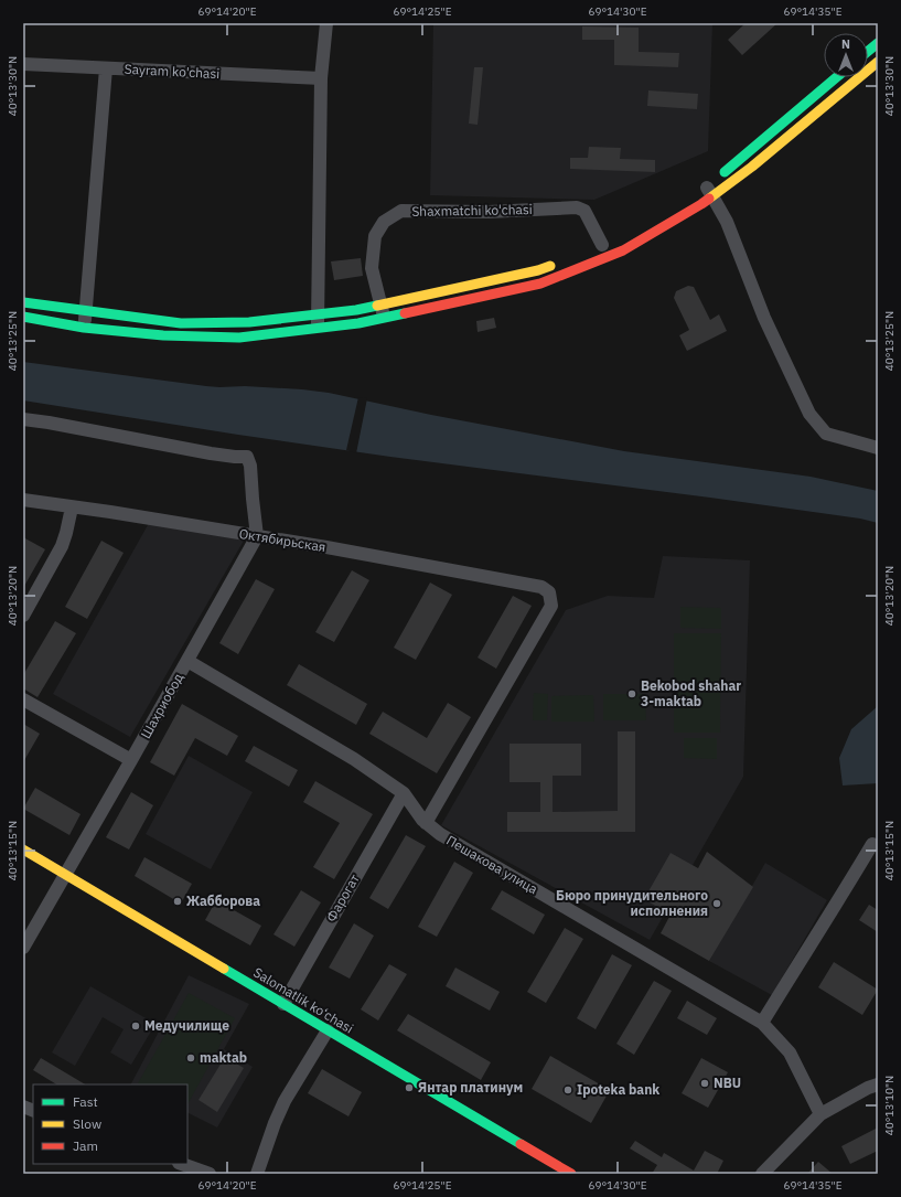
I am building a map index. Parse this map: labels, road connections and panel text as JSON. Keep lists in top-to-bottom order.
{
  "streets": {
    "main road": ["Salomatlik ko‘chasi"],
    "street": [
      "Sayram ko'chasi",
      "Shaxmatchi ko'chasi",
      "Октябирьская",
      "Шахриобод",
      "Пешакова улица",
      "Фарогат"
    ]
  },
  "crossings": [
    ["Октябирьская", "Шахриобод"],
    ["Октябирьская", "Пешакова улица"],
    ["Шахриобод", "Пешакова улица"],
    ["Шахриобод", "Salomatlik ko‘chasi"],
    ["Пешакова улица", "Фарогат"],
    ["Фарогат", "Salomatlik ko‘chasi"]
  ],
  "places": [
    "Bekobod shahar 3-maktab",
    "Жабборова",
    "Бюро принудительного исполнения",
    "Медучилище",
    "maktab",
    "NBU",
    "Янтар платинум",
    "Ipoteka bank"
  ],
  "legend": ["Fast", "Slow", "Jam"],
  "north": "top",
  "coordinates": [
    "69°14'20\"E",
    "69°14'25\"E",
    "69°14'30\"E",
    "69°14'35\"E",
    "40°13'30\"N",
    "40°13'25\"N",
    "40°13'20\"N",
    "40°13'15\"N",
    "40°13'10\"N"
  ]
}
